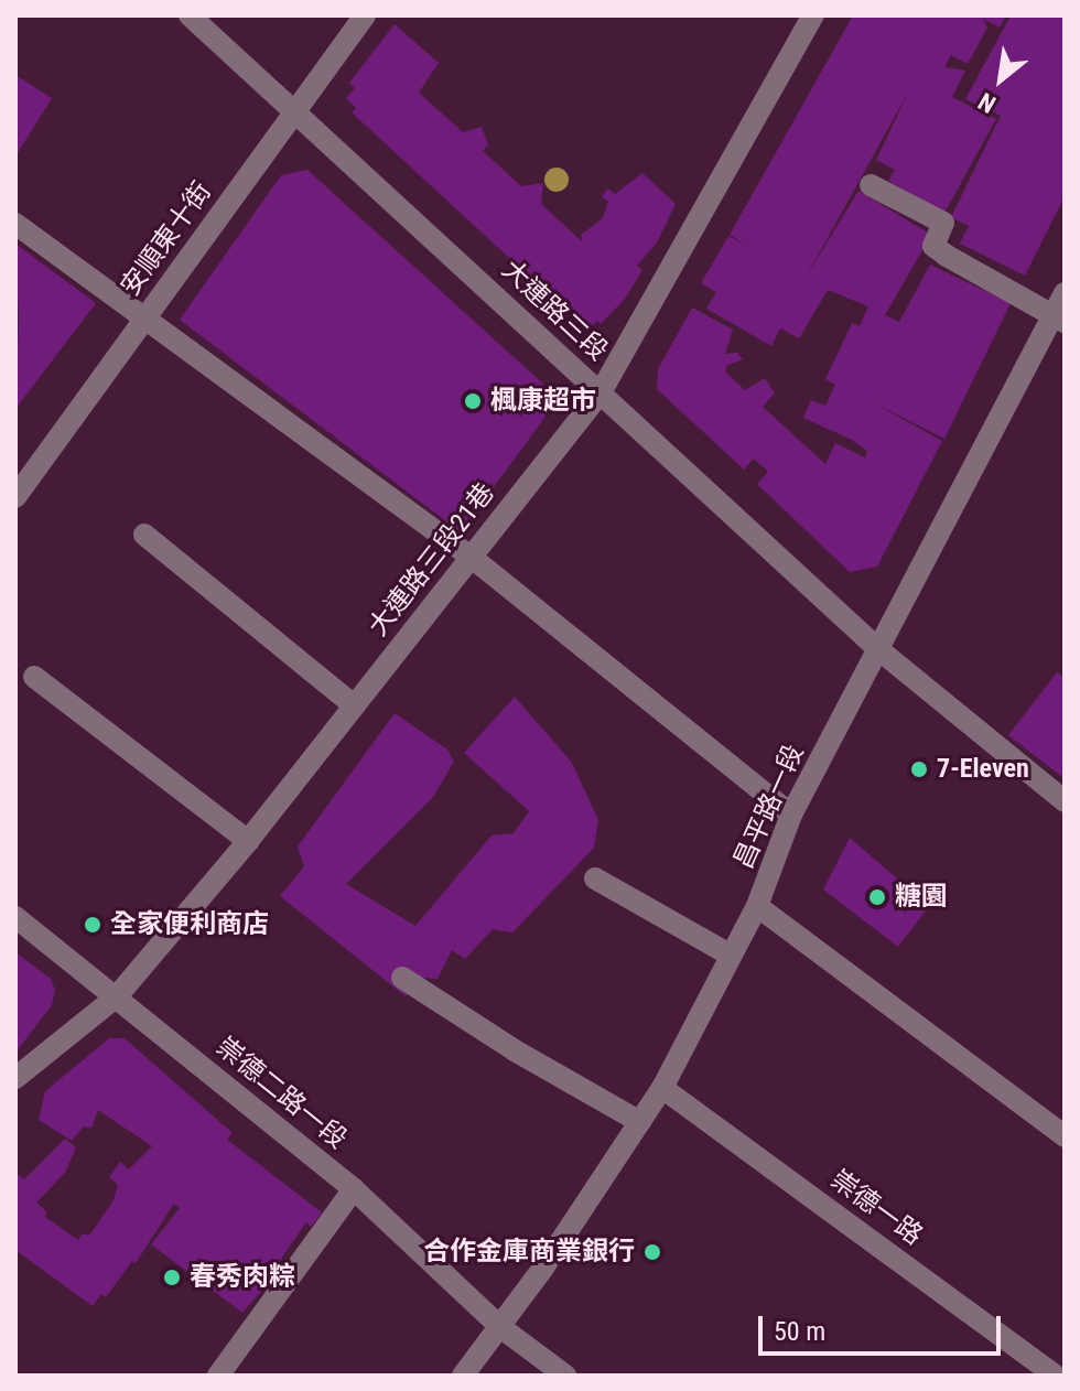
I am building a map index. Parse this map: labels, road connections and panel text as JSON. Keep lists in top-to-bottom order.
{
  "streets": {
    "street": [
      "安順東十街",
      "大連路三段",
      "大連路三段21巷",
      "昌平路一段",
      "崇德二路一段",
      "崇德一路"
    ]
  },
  "crossings": [
    ["安順東十街", "大連路三段"],
    ["大連路三段", "大連路三段21巷"],
    ["大連路三段", "昌平路一段"],
    ["大連路三段21巷", "崇德二路一段"],
    ["昌平路一段", "崇德二路一段"],
    ["昌平路一段", "崇德一路"]
  ],
  "places": [
    "楓康超市",
    "7-Eleven",
    "糖園",
    "全家便利商店",
    "合作金庫商業銀行",
    "春秀肉粽"
  ],
  "scale_bar": "50 m",
  "north": "bottom left"
}
